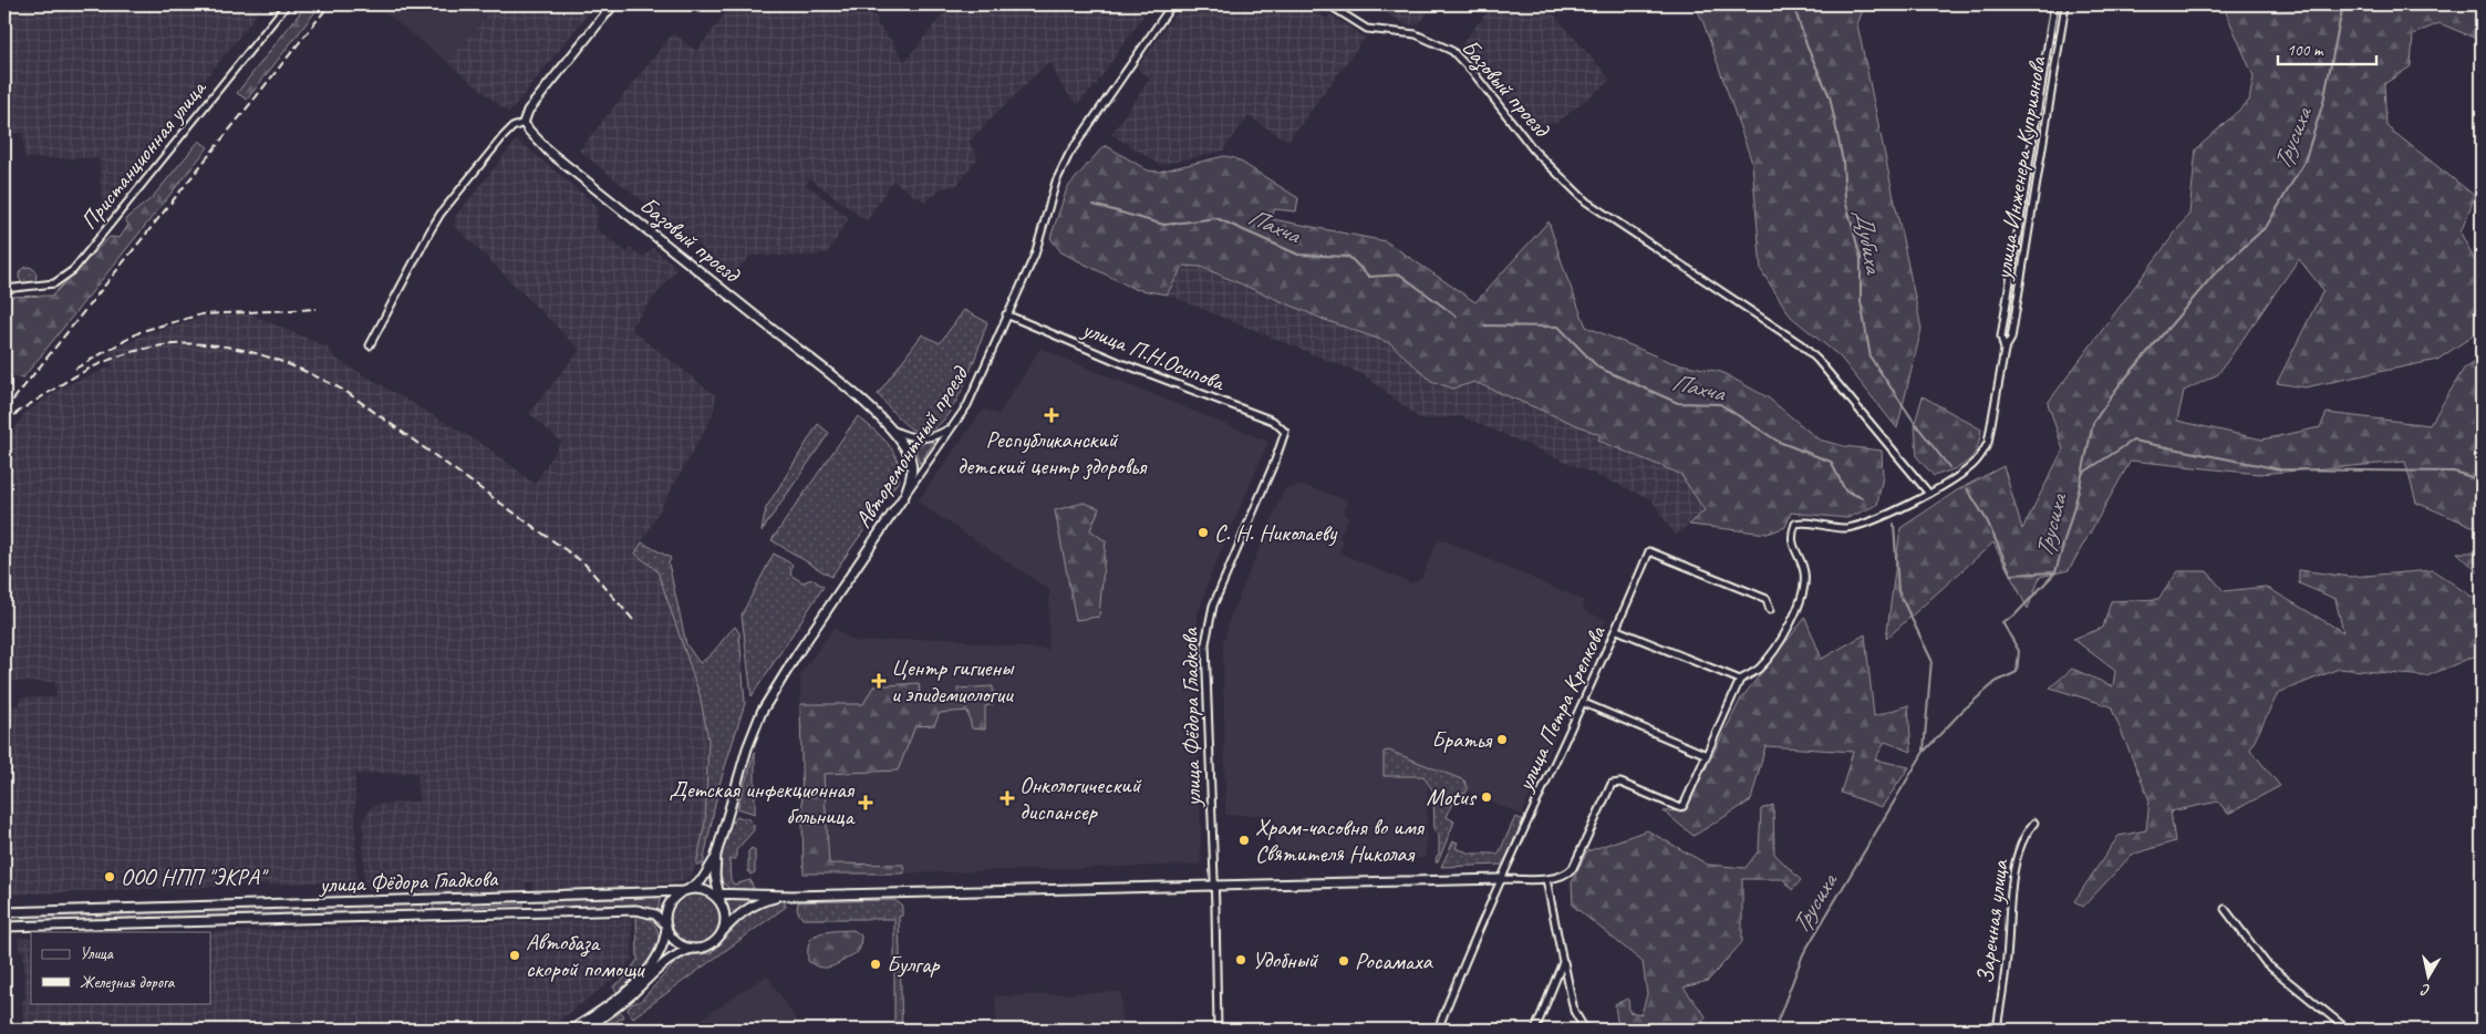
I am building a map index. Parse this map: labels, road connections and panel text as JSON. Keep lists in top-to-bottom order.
{
  "streets": {
    "street": [
      "Базовый проезд",
      "Пристанционная улица",
      "улица Инженера Куприянова",
      "улица П.Н.Осипова",
      "Авторемонтный проезд",
      "улица Петра Крепкова",
      "улица Фёдора Гладкова",
      "Заречная улица"
    ]
  },
  "crossings": [
    ["Базовый проезд", "улица Инженера Куприянова"],
    ["Базовый проезд", "Авторемонтный проезд"],
    ["улица П.Н.Осипова", "Авторемонтный проезд"],
    ["улица П.Н.Осипова", "улица Фёдора Гладкова"],
    ["Авторемонтный проезд", "улица Фёдора Гладкова"]
  ],
  "water": ["Трусиха", "Пахча", "Дубиха"],
  "places": {
    "health": [
      "Республиканский детский центр здоровья",
      "Центр гигиены и эпидемиологии",
      "Онкологический диспансер",
      "Детская инфекционная больница"
    ],
    "other": [
      "С. Н. Николаеву",
      "Братья",
      "Motus",
      "Храм-часовня во имя Святителя Николая",
      "ООО НПП \"ЭКРА\"",
      "Автобаза скорой помощи",
      "Удобный",
      "Росамаха",
      "Булгар"
    ]
  },
  "legend": ["Улица", "Железная дорога"],
  "scale_bar": "100 m",
  "north": "bottom"
}
